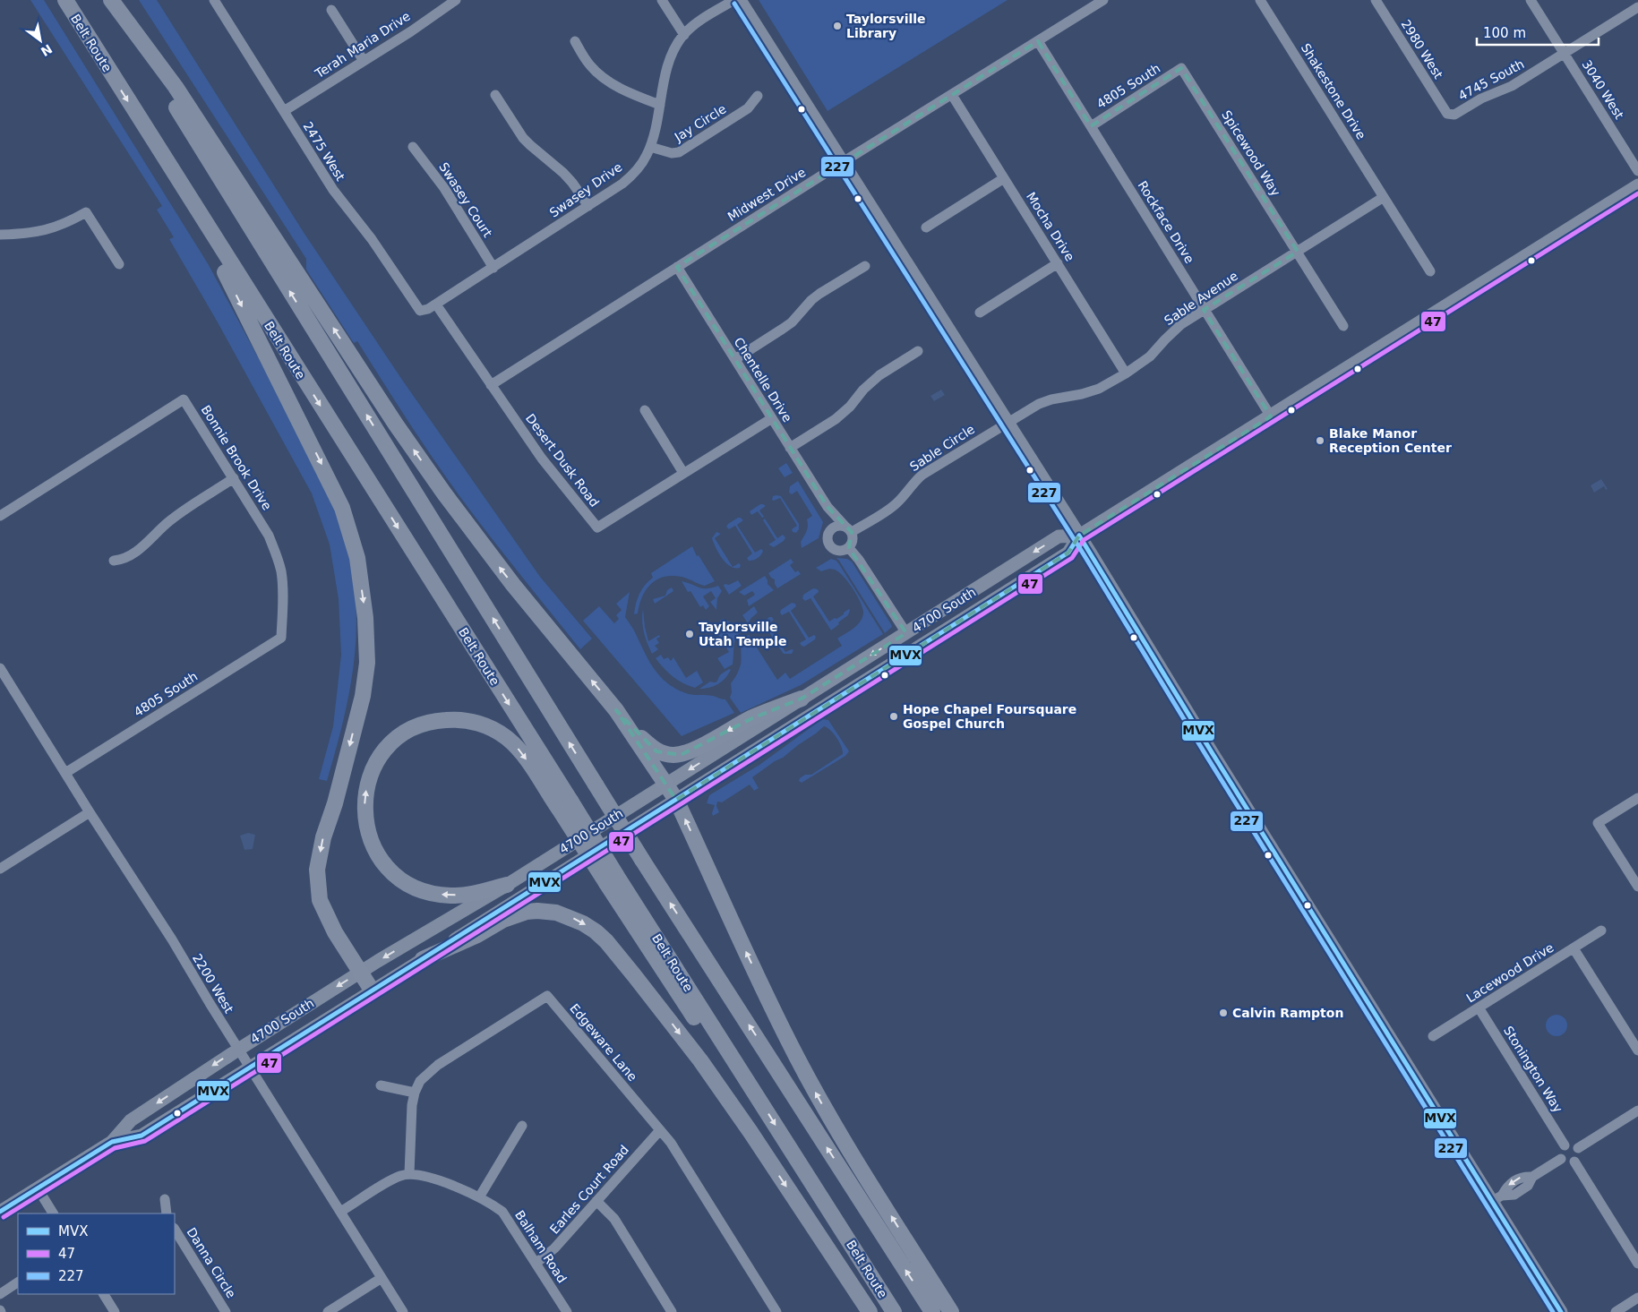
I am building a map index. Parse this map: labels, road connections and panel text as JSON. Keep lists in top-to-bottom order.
{
  "streets": {
    "highway": ["Belt Route"],
    "main road": ["4700 South"],
    "street": [
      "Terah Maria Drive",
      "2980 West",
      "4745 South",
      "4805 South",
      "3040 West",
      "Shakestone Drive",
      "Jay Circle",
      "2475 West",
      "Spicewood Way",
      "Swasey Drive",
      "Midwest Drive",
      "Swasey Court",
      "Rockface Drive",
      "Mocha Drive",
      "Sable Avenue",
      "Chentelle Drive",
      "Sable Circle",
      "Bonnie Brook Drive",
      "Desert Dusk Road",
      "Lacewood Drive",
      "2200 West",
      "Edgeware Lane",
      "Stonington Way",
      "Earles Court Road",
      "Balham Road",
      "Danna Circle"
    ]
  },
  "crossings": [
    ["Terah Maria Drive", "2475 West"],
    ["2980 West", "4745 South"],
    ["4745 South", "3040 West"],
    ["4805 South", "Spicewood Way"],
    ["4805 South", "Rockface Drive"],
    ["4805 South", "Bonnie Brook Drive"],
    ["4805 South", "2200 West"],
    ["Shakestone Drive", "Sable Avenue"],
    ["Jay Circle", "Swasey Drive"],
    ["2475 West", "Swasey Drive"],
    ["Spicewood Way", "Sable Avenue"],
    ["Swasey Drive", "Swasey Court"],
    ["Swasey Drive", "Desert Dusk Road"],
    ["Midwest Drive", "Rockface Drive"],
    ["Midwest Drive", "Mocha Drive"],
    ["Midwest Drive", "Chentelle Drive"],
    ["Midwest Drive", "Desert Dusk Road"],
    ["Rockface Drive", "Sable Avenue"],
    ["Rockface Drive", "4700 South"],
    ["Mocha Drive", "Sable Avenue"],
    ["Sable Avenue", "Sable Circle"],
    ["Chentelle Drive", "Sable Circle"],
    ["Chentelle Drive", "Desert Dusk Road"],
    ["4700 South", "2200 West"],
    ["Lacewood Drive", "Stonington Way"],
    ["Edgeware Lane", "Earles Court Road"],
    ["Edgeware Lane", "Balham Road"],
    ["Earles Court Road", "Balham Road"]
  ],
  "places": [
    "Taylorsville Library",
    "Blake Manor Reception Center",
    "Taylorsville Utah Temple",
    "Hope Chapel Foursquare Gospel Church",
    "Calvin Rampton"
  ],
  "lines": ["transit line 227", "transit line 47", "transit line MVX"],
  "legend": ["MVX", "47", "227"],
  "scale_bar": "100 m",
  "north": "bottom right"
}
